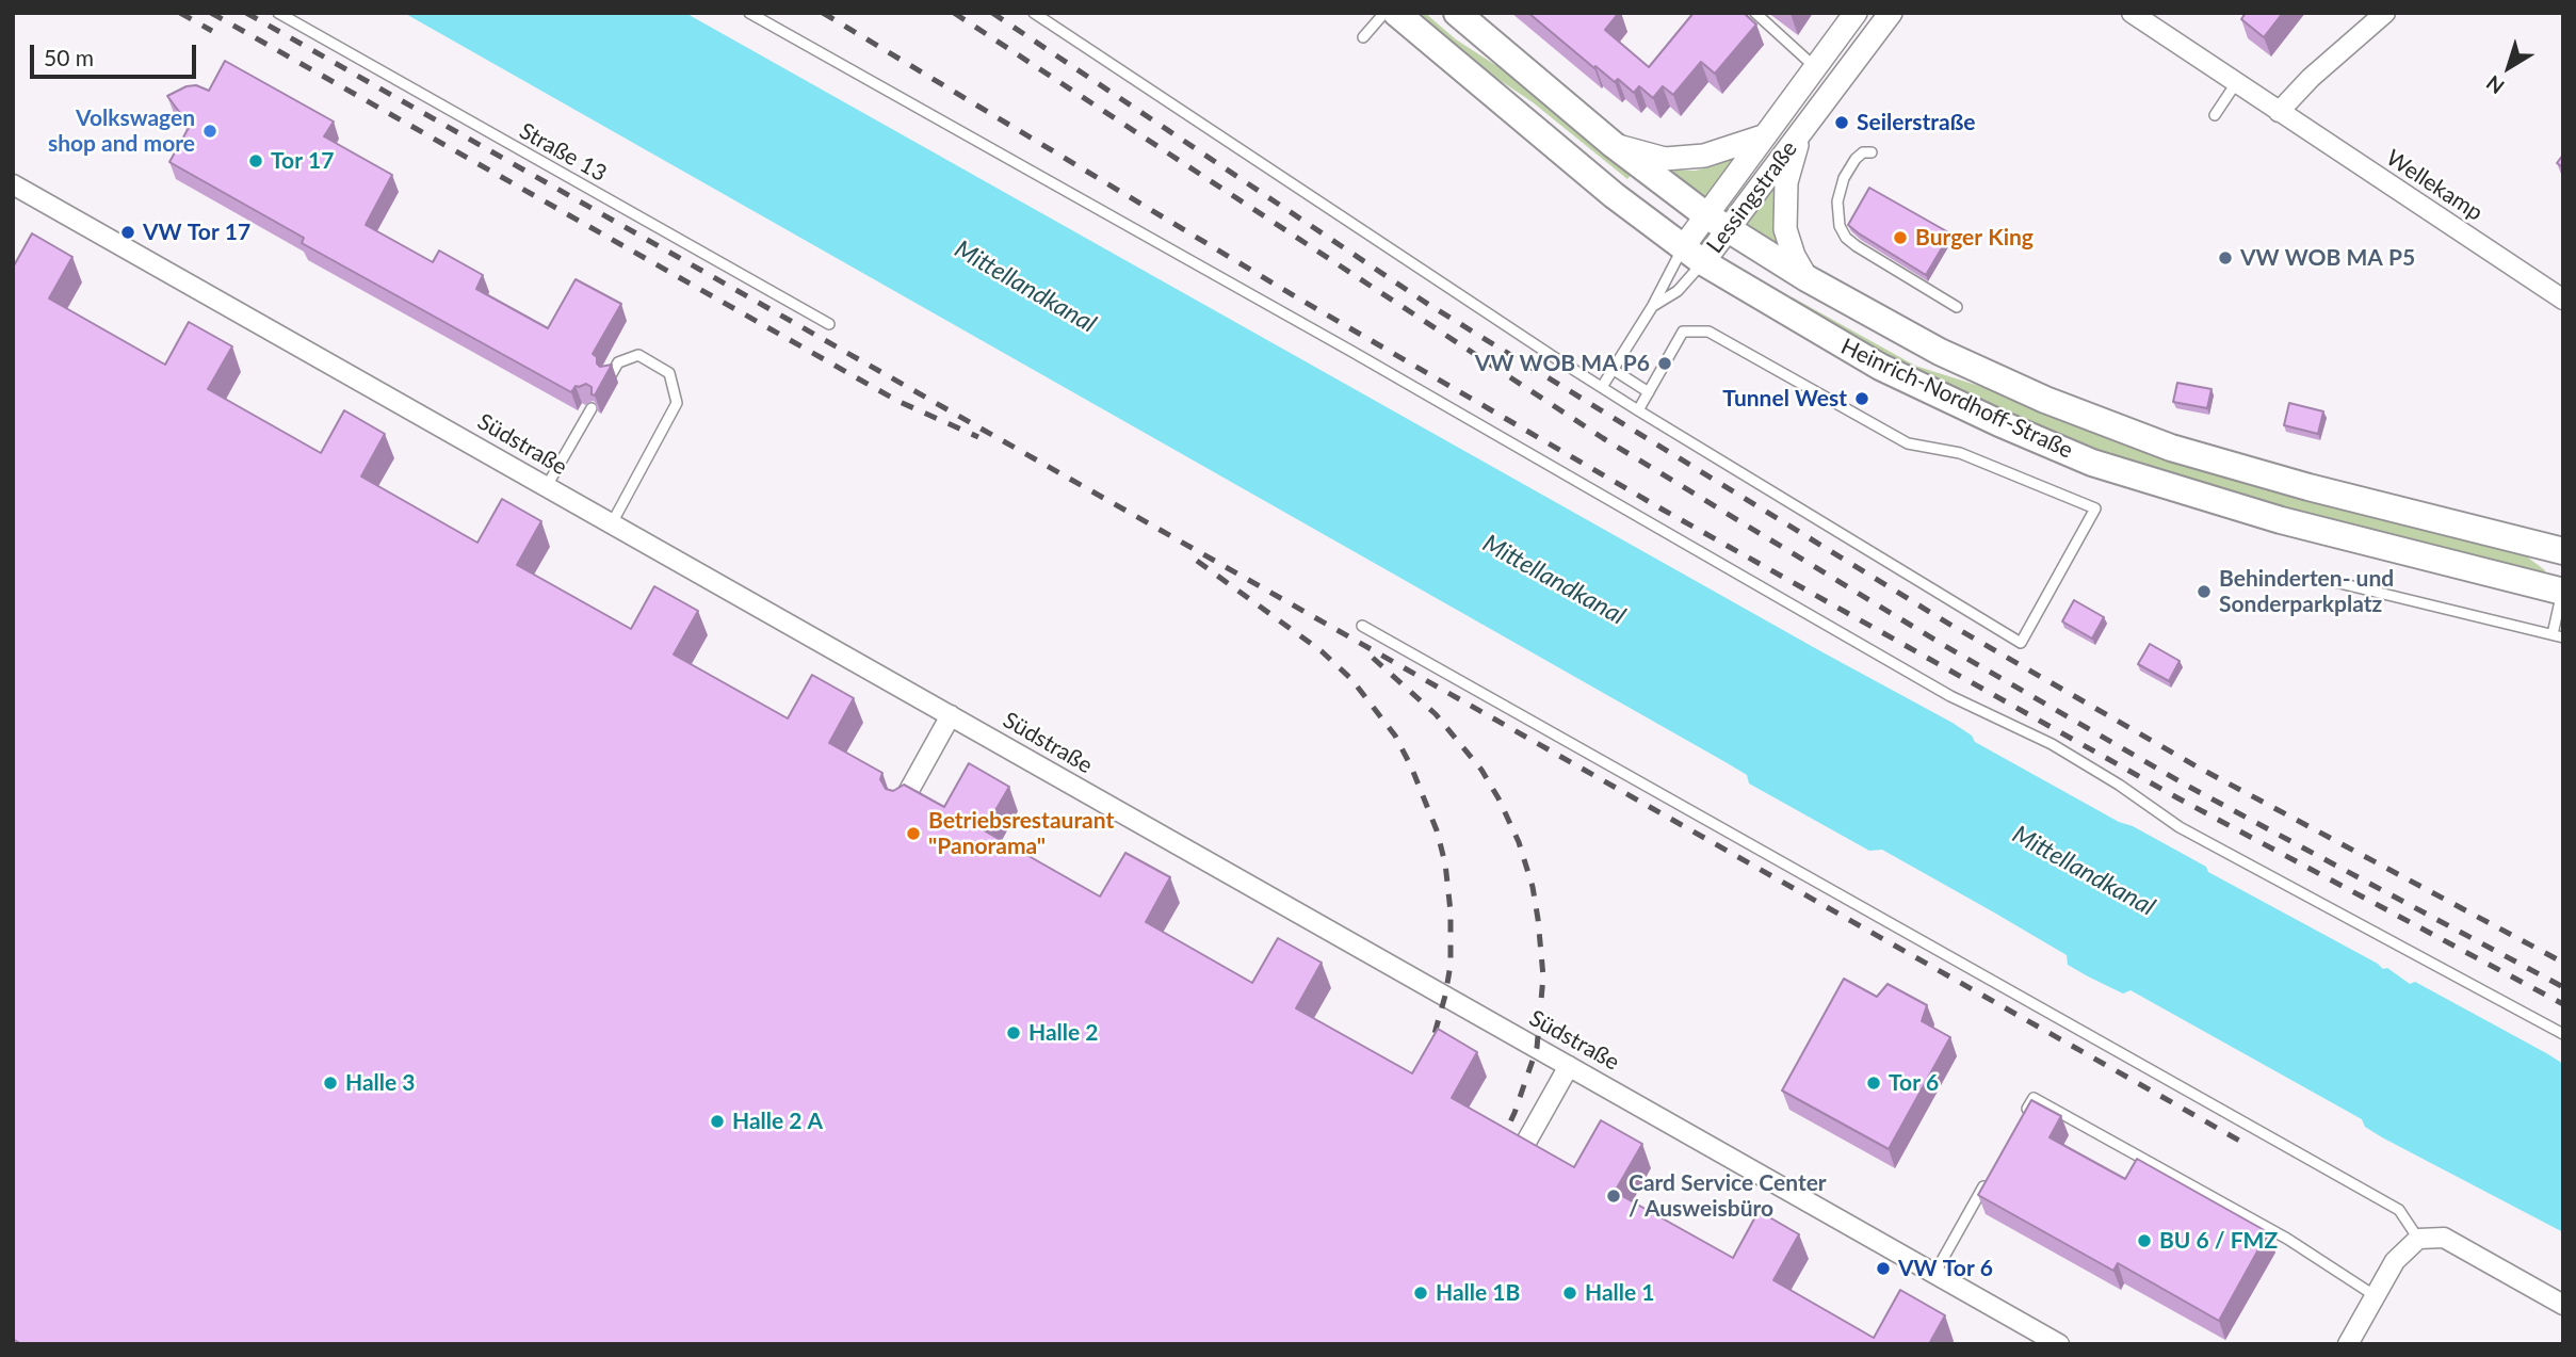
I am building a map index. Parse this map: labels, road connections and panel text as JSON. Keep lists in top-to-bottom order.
{
  "streets": {
    "main road": ["Heinrich-Nordhoff-Straße"],
    "street": ["Wellekamp", "Lessingstraße", "Südstraße"],
    "lane": ["Straße 13"]
  },
  "crossings": [
    ["Lessingstraße", "Heinrich-Nordhoff-Straße"]
  ],
  "water": ["Mittellandkanal"],
  "places": [
    "Seilerstraße",
    "Volkswagen shop and more",
    "Tor 17",
    "VW Tor 17",
    "Burger King",
    "VW WOB MA P5",
    "VW WOB MA P6",
    "Tunnel West",
    "Behinderten- und Sonderparkplatz",
    "Betriebsrestaurant \"Panorama\"",
    "Halle 2",
    "Halle 3",
    "Tor 6",
    "Halle 2 A",
    "Card Service Center / Ausweisbüro",
    "BU 6 / FMZ",
    "VW Tor 6",
    "Halle 1B",
    "Halle 1"
  ],
  "scale_bar": "50 m",
  "north": "bottom left"
}
